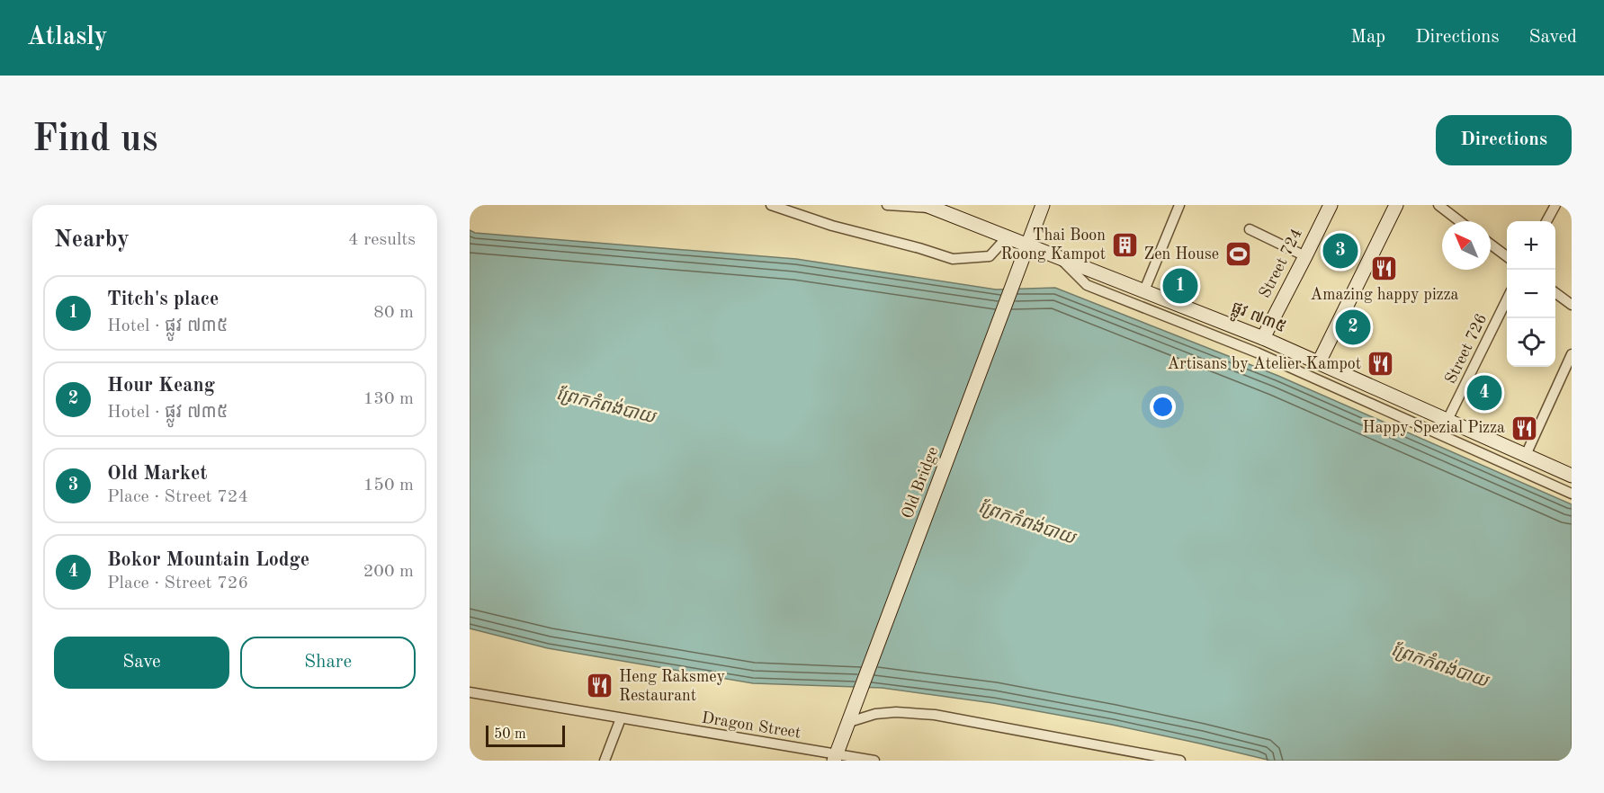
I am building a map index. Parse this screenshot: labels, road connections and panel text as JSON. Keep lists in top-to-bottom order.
{
  "streets": {
    "street": [
      "Street 724",
      "ផ្លូវ ៧៣៥",
      "Street 726",
      "Old Bridge",
      "Dragon Street"
    ]
  },
  "crossings": [
    ["Street 724", "ផ្លូវ ៧៣៥"],
    ["ផ្លូវ ៧៣៥", "Street 726"],
    ["ផ្លូវ ៧៣៥", "Old Bridge"],
    ["Old Bridge", "Dragon Street"]
  ],
  "water": ["ព្រែកកំពង់បាយ"],
  "places": {
    "building": ["Thai Boon Roong Kampot"],
    "sports": ["Zen House"],
    "restaurant": [
      "Amazing happy pizza",
      "Artisans by Atelier Kampot",
      "Happy Spezial Pizza",
      "Heng Raksmey Restaurant"
    ]
  },
  "scale_bar": "50 m",
  "north": "top left",
  "page": {
    "header": "Atlasly",
    "nav": ["Map", "Directions", "Saved"],
    "buttons": [
      "Directions",
      ["Save", "Share"]
    ],
    "title": "Find us",
    "heading": ["Nearby", "4 results"],
    "map_buttons": ["+", "−"],
    "pins": [
      "3",
      "1",
      "2",
      "4"
    ],
    "list": [
      {
        "mark": "1",
        "name": "Titch's place",
        "note": "Hotel · ផ្លូវ ៧៣៥",
        "value": "80 m"
      },
      {
        "mark": "2",
        "name": "Hour Keang",
        "note": "Hotel · ផ្លូវ ៧៣៥",
        "value": "130 m"
      },
      {
        "mark": "3",
        "name": "Old Market",
        "note": "Place · Street 724",
        "value": "150 m"
      },
      {
        "mark": "4",
        "name": "Bokor Mountain Lodge",
        "note": "Place · Street 726",
        "value": "200 m"
      }
    ],
    "scale": "50 m"
  }
}
